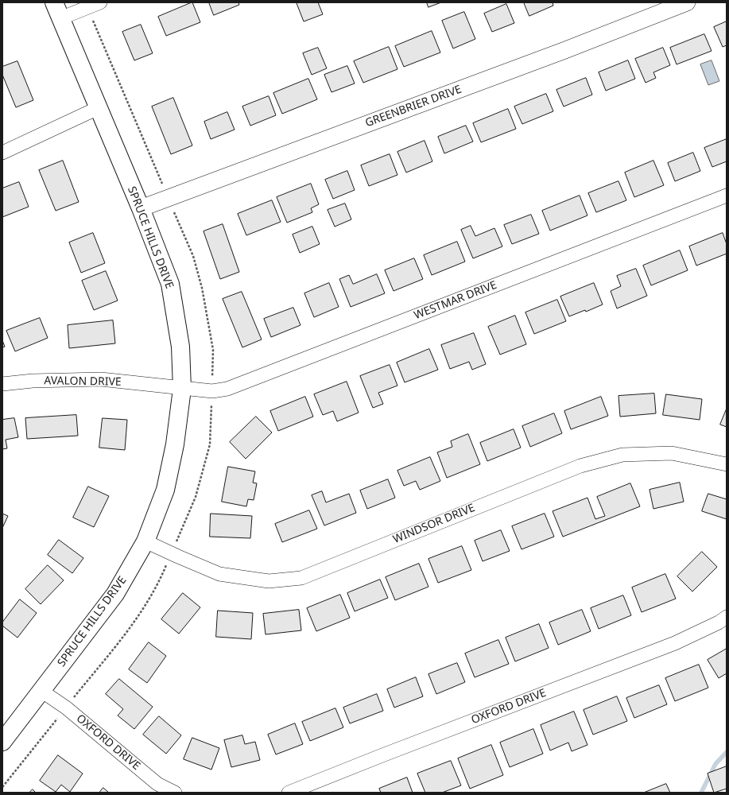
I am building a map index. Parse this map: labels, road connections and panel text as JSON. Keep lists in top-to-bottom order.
{
  "streets": {
    "main road": ["SPRUCE HILLS DRIVE"],
    "street": [
      "GREENBRIER DRIVE",
      "WESTMAR DRIVE",
      "AVALON DRIVE",
      "WINDSOR DRIVE",
      "OXFORD DRIVE"
    ]
  },
  "crossings": [
    ["GREENBRIER DRIVE", "SPRUCE HILLS DRIVE"],
    ["SPRUCE HILLS DRIVE", "WESTMAR DRIVE"],
    ["SPRUCE HILLS DRIVE", "AVALON DRIVE"],
    ["SPRUCE HILLS DRIVE", "WINDSOR DRIVE"],
    ["SPRUCE HILLS DRIVE", "OXFORD DRIVE"],
    ["WESTMAR DRIVE", "AVALON DRIVE"]
  ]
}
